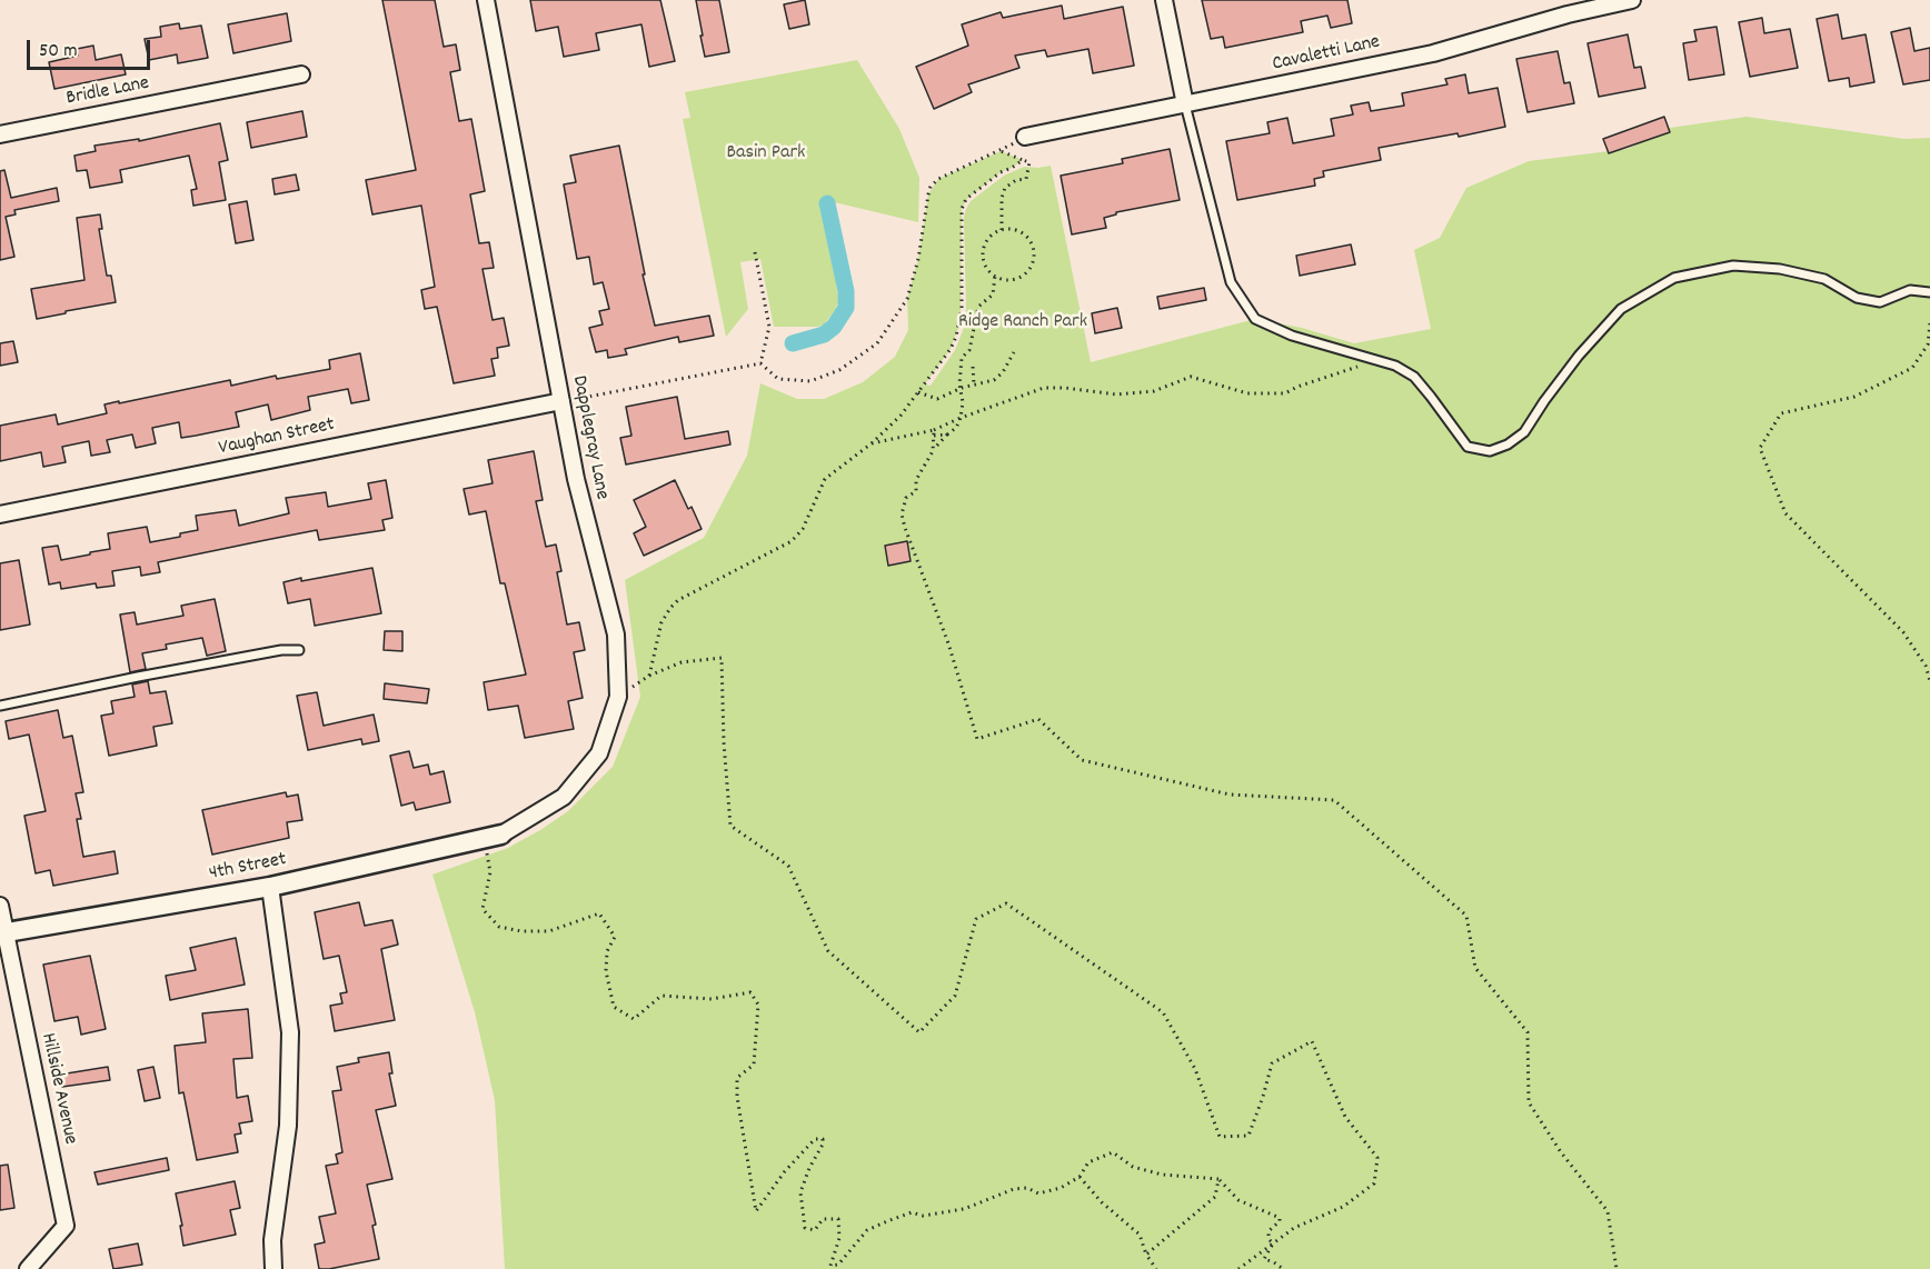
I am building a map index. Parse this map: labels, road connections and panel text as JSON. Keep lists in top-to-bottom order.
{
  "streets": {
    "street": [
      "Cavaletti Lane",
      "Bridle Lane",
      "Vaughan Street",
      "Dapplegray Lane",
      "4th Street",
      "Hillside Avenue"
    ]
  },
  "crossings": [
    ["Vaughan Street", "Dapplegray Lane"],
    ["Dapplegray Lane", "4th Street"],
    ["4th Street", "Hillside Avenue"]
  ],
  "parks": ["Basin Park", "Ridge Ranch Park"],
  "scale_bar": "50 m"
}
